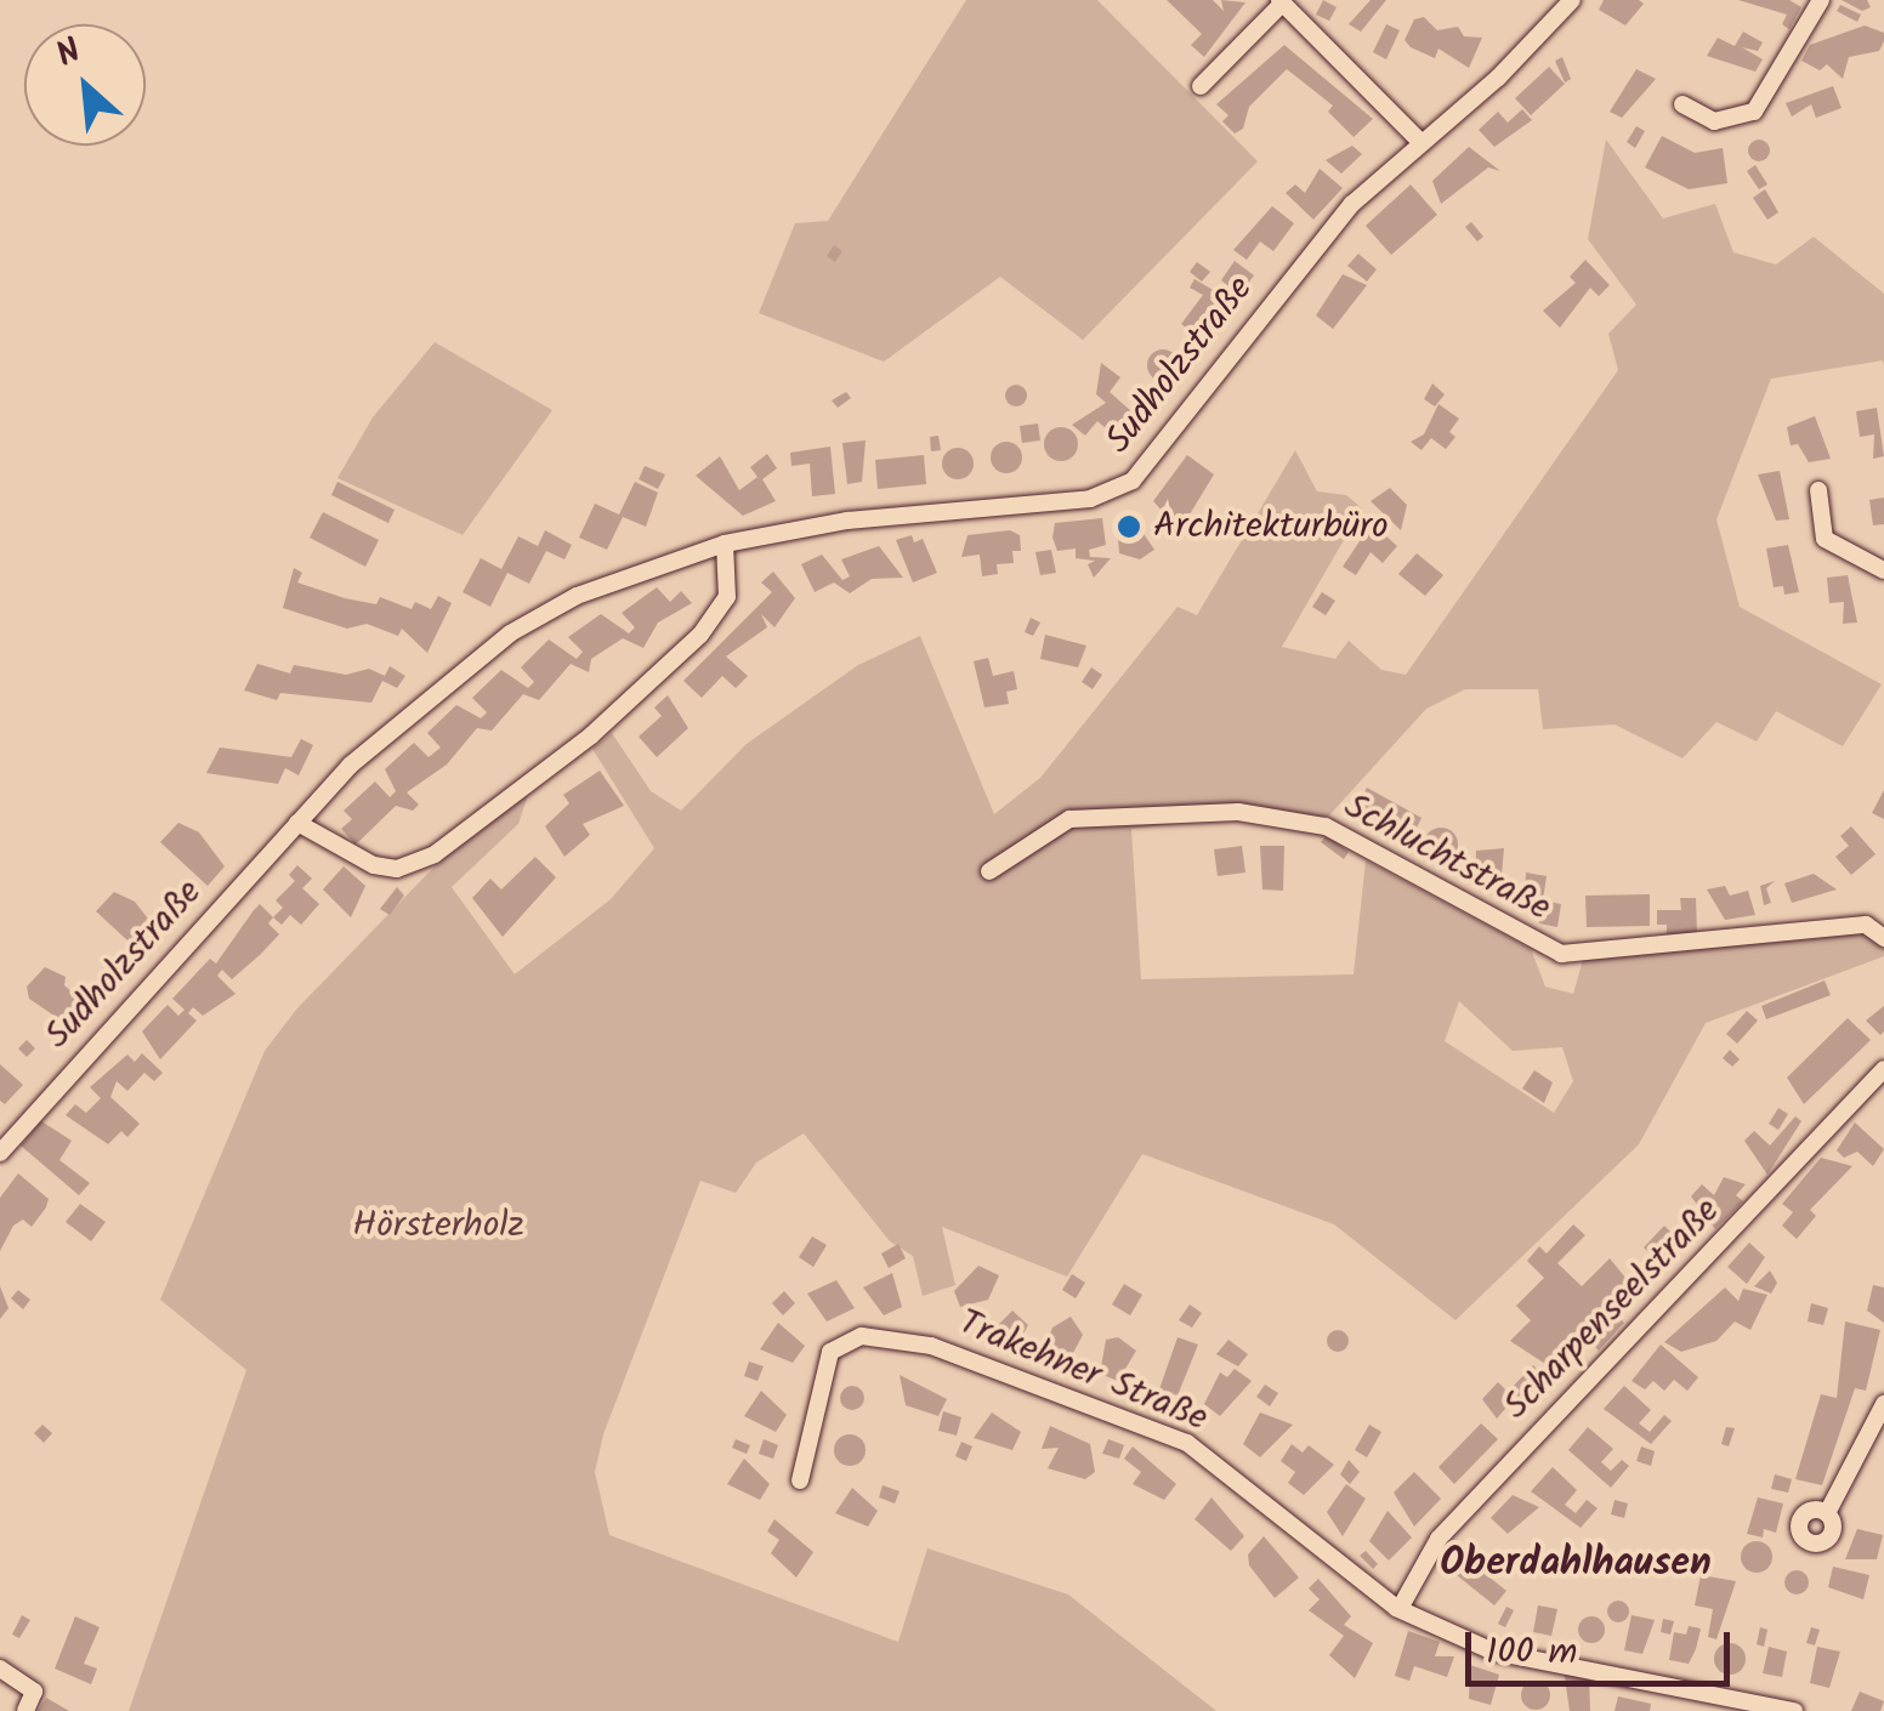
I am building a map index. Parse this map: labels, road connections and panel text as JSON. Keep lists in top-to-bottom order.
{
  "streets": {
    "street": [
      "Sudholzstraße",
      "Schluchtstraße",
      "Scharpenseelstraße",
      "Trakehner Straße"
    ]
  },
  "crossings": [
    ["Scharpenseelstraße", "Trakehner Straße"]
  ],
  "districts": ["Oberdahlhausen"],
  "parks": ["Hörsterholz"],
  "places": ["Architekturbüro"],
  "scale_bar": "100 m",
  "north": "top left"
}
